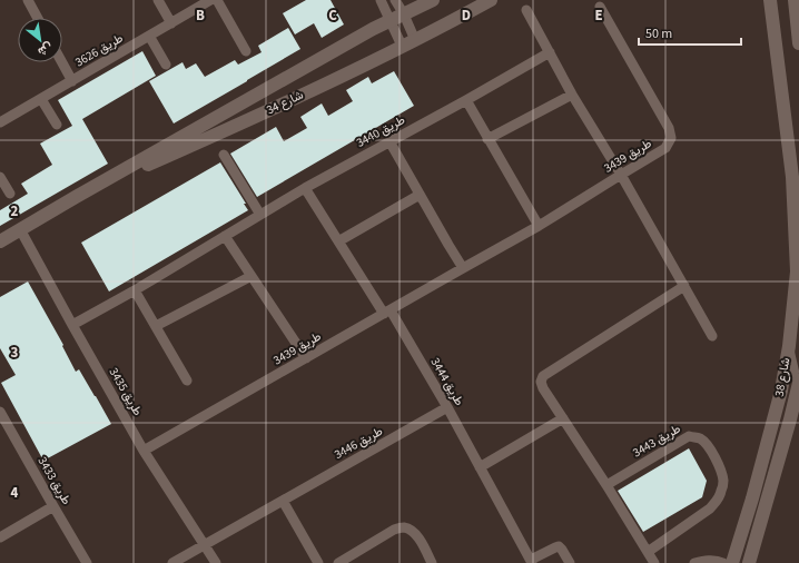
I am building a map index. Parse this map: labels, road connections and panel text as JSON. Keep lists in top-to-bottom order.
{
  "streets": {
    "street": [
      "طريق 3626",
      "شارع 34",
      "طريق 3440",
      "طريق 3439",
      "شارع 38",
      "طريق 3444",
      "طريق 3435",
      "طريق 3443",
      "طريق 3446",
      "طريق 3433"
    ]
  },
  "crossings": [
    ["شارع 34", "طريق 3435"],
    ["طريق 3440", "طريق 3444"],
    ["طريق 3440", "طريق 3435"],
    ["طريق 3439", "طريق 3444"],
    ["طريق 3439", "طريق 3435"],
    ["طريق 3444", "طريق 3446"],
    ["طريق 3435", "طريق 3446"]
  ],
  "scale_bar": "50 m",
  "north": "bottom right",
  "grid": {
    "columns": [
      "B",
      "C",
      "D",
      "E"
    ],
    "rows": ["2", "3", "4"]
  }
}
